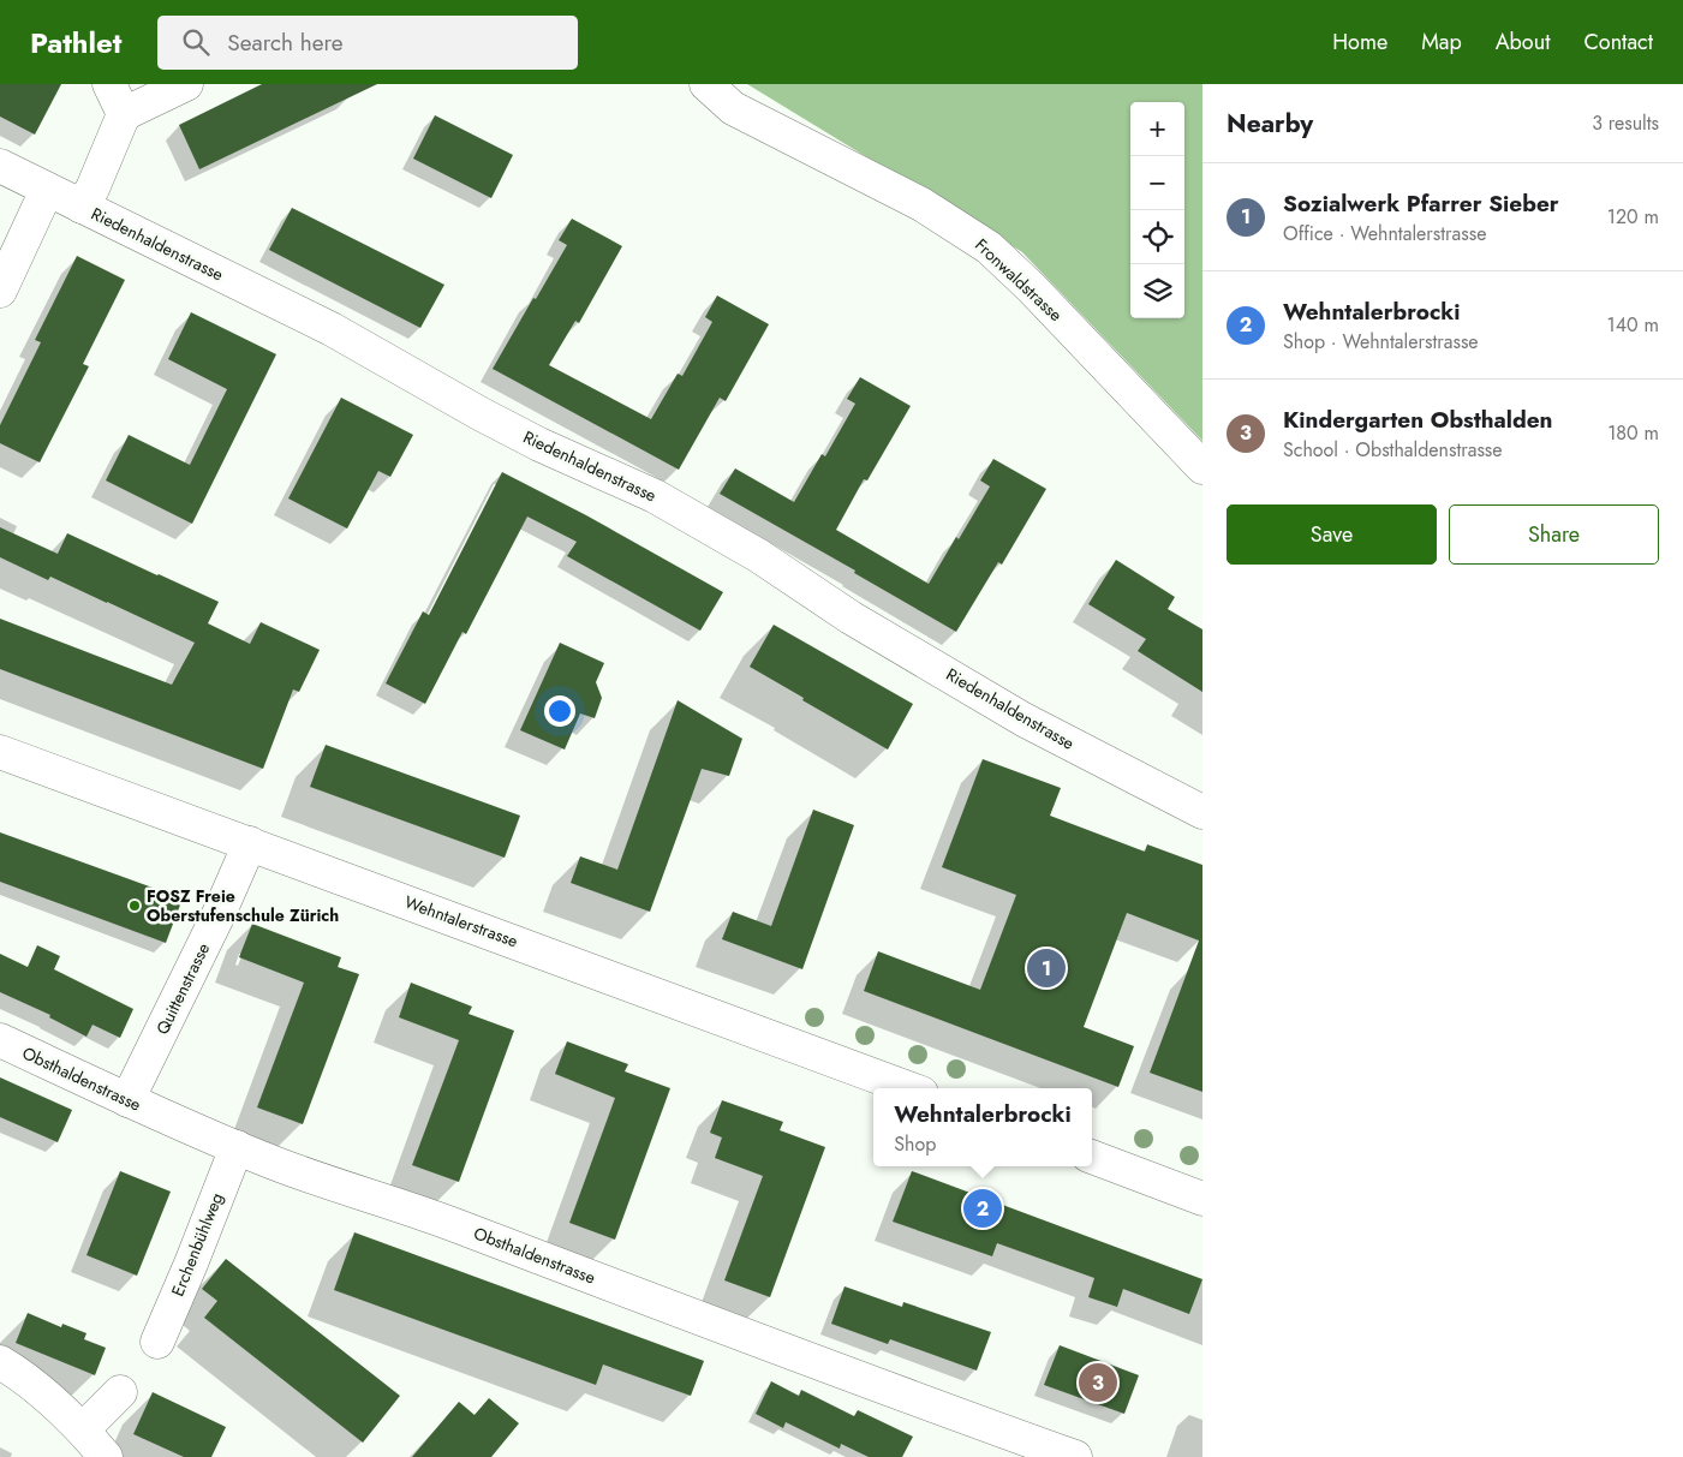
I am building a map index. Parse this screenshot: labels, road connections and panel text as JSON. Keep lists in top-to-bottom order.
{
  "streets": {
    "street": [
      "Riedenhaldenstrasse",
      "Fronwaldstrasse",
      "Wehntalerstrasse",
      "Quittenstrasse",
      "Obsthaldenstrasse",
      "Erchenbühlweg"
    ]
  },
  "crossings": [
    ["Wehntalerstrasse", "Quittenstrasse"],
    ["Quittenstrasse", "Obsthaldenstrasse"],
    ["Obsthaldenstrasse", "Erchenbühlweg"]
  ],
  "places": ["FOSZ Freie Oberstufenschule Zürich"],
  "page": {
    "header": "Pathlet",
    "search": "Search here",
    "nav": [
      "Home",
      "Map",
      "About",
      "Contact"
    ],
    "heading": ["Nearby", "3 results"],
    "map_buttons": ["+", "−"],
    "list": [
      {
        "mark": "1",
        "name": "Sozialwerk Pfarrer Sieber",
        "note": "Office · Wehntalerstrasse",
        "value": "120 m"
      },
      {
        "mark": "2",
        "name": "Wehntalerbrocki",
        "note": "Shop · Wehntalerstrasse",
        "value": "140 m"
      },
      {
        "mark": "3",
        "name": "Kindergarten Obsthalden",
        "note": "School · Obsthaldenstrasse",
        "value": "180 m"
      }
    ],
    "buttons": ["Save", "Share"],
    "pins": ["1", "2", "3"],
    "popup": ["Wehntalerbrocki", "Shop"]
  }
}
